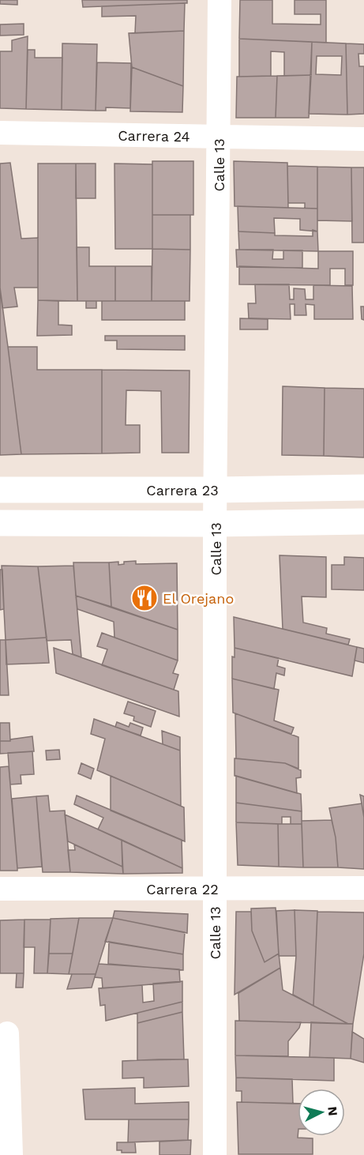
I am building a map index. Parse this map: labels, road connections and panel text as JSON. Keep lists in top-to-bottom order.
{
  "streets": {
    "main road": ["Carrera 23"],
    "street": ["Carrera 24", "Calle 13", "Carrera 22"]
  },
  "crossings": [
    ["Carrera 24", "Calle 13"],
    ["Calle 13", "Carrera 23"],
    ["Calle 13", "Carrera 22"]
  ],
  "places": {
    "restaurant": ["El Orejano"]
  },
  "north": "right"
}
